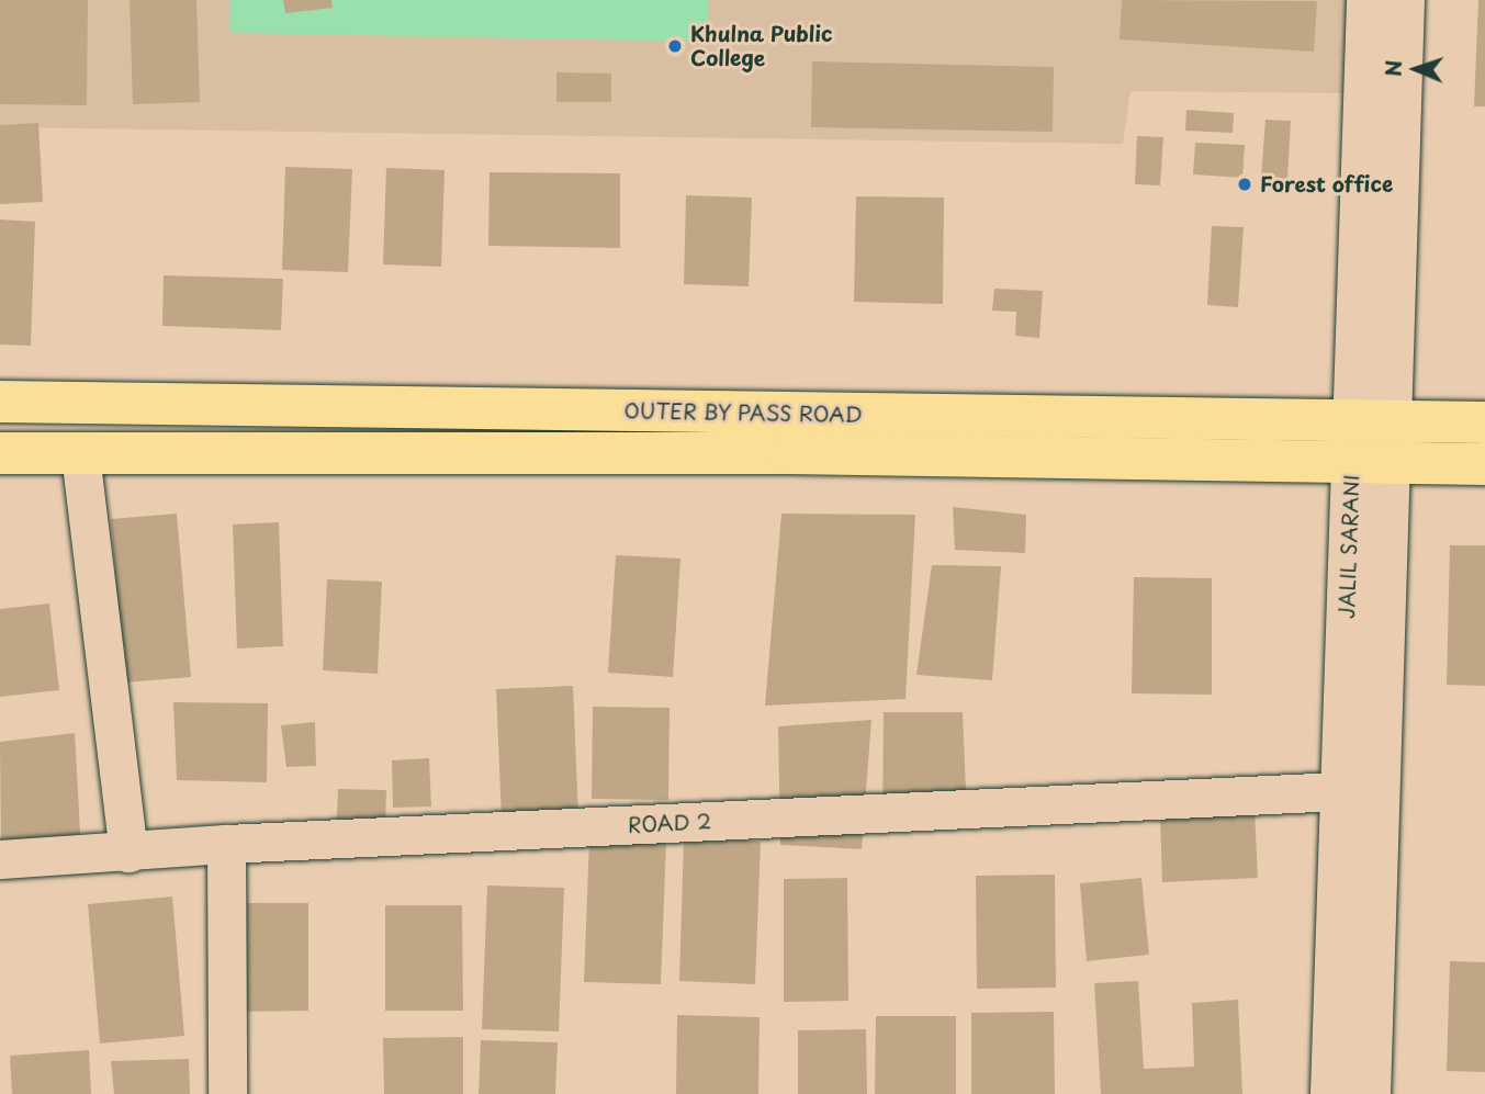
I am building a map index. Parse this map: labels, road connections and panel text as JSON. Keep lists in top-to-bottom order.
{
  "streets": {
    "main road": ["OUTER BY PASS ROAD", "JALIL SARANI"],
    "street": ["ROAD 2"]
  },
  "crossings": [
    ["OUTER BY PASS ROAD", "JALIL SARANI"],
    ["JALIL SARANI", "ROAD 2"]
  ],
  "places": ["Khulna Public College", "Forest office"],
  "north": "left"
}
